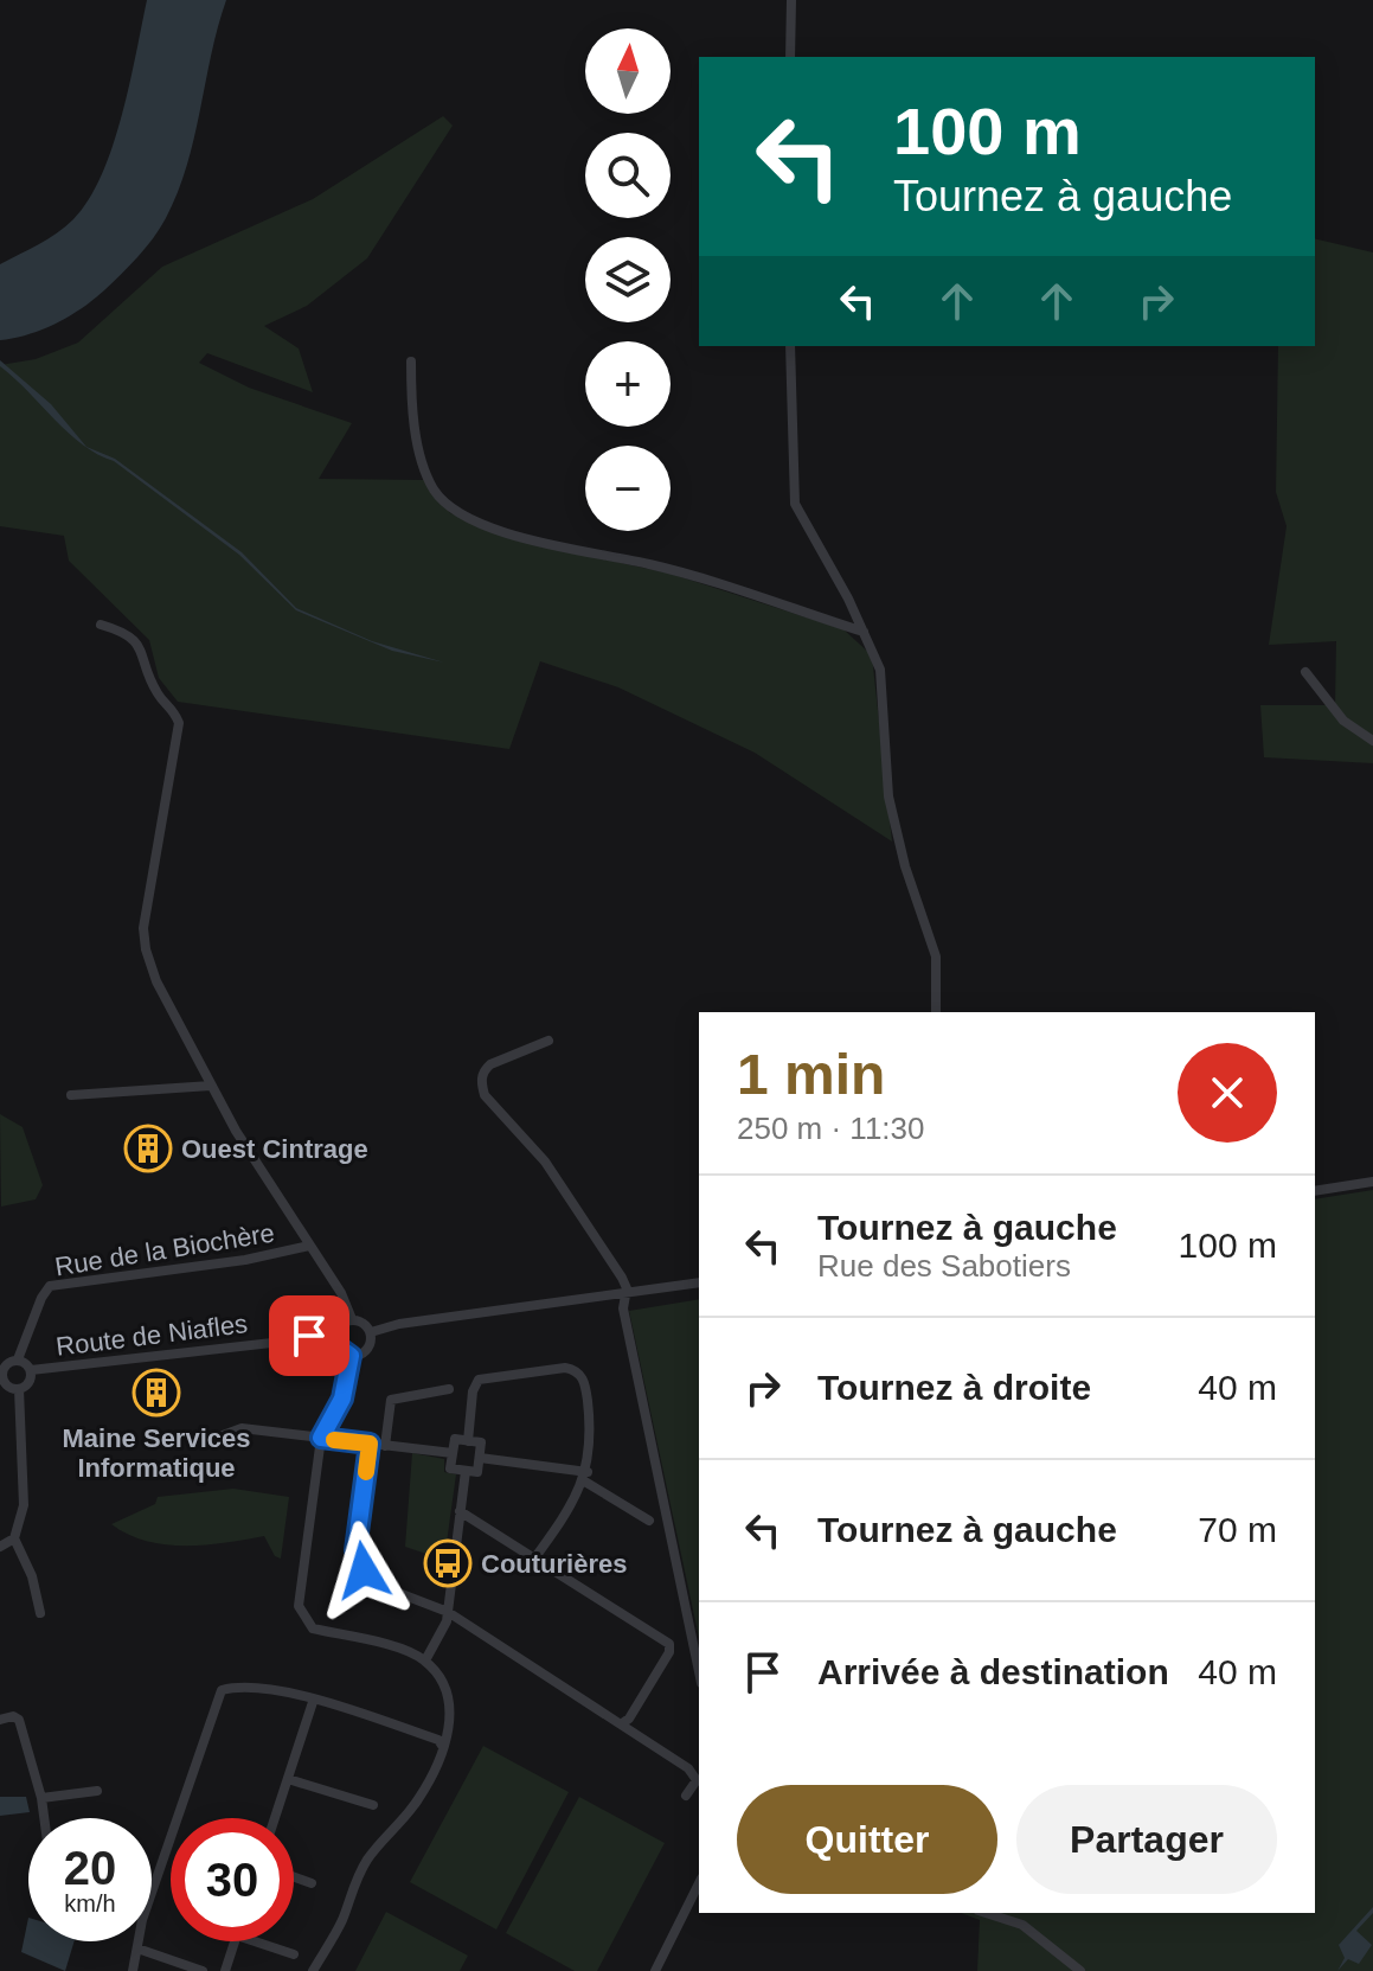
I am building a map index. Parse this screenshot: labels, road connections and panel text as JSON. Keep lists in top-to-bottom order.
{
  "streets": {
    "street": ["Rue de la Biochère", "Route de Niafles"]
  },
  "crossings": [
    ["Rue de la Biochère", "Route de Niafles"]
  ],
  "places": {
    "building": ["Ouest Cintrage", "Maine Services Informatique"],
    "bus stop": ["Couturières"]
  },
  "north": "top",
  "page": {
    "map_buttons": ["+", "−"],
    "turn": ["100 m", "Tournez à gauche"],
    "heading": ["1 min", "250 m · 11:30"],
    "list": [
      {
        "name": "Tournez à gauche",
        "note": "Rue des Sabotiers",
        "value": "100 m"
      },
      {
        "name": "Tournez à droite",
        "value": "40 m"
      },
      {
        "name": "Tournez à gauche",
        "value": "70 m"
      },
      {
        "name": "Arrivée à destination",
        "value": "40 m"
      }
    ],
    "buttons": ["Quitter", "Partager"],
    "speed": "20 km/h",
    "limit": "30"
  }
}
